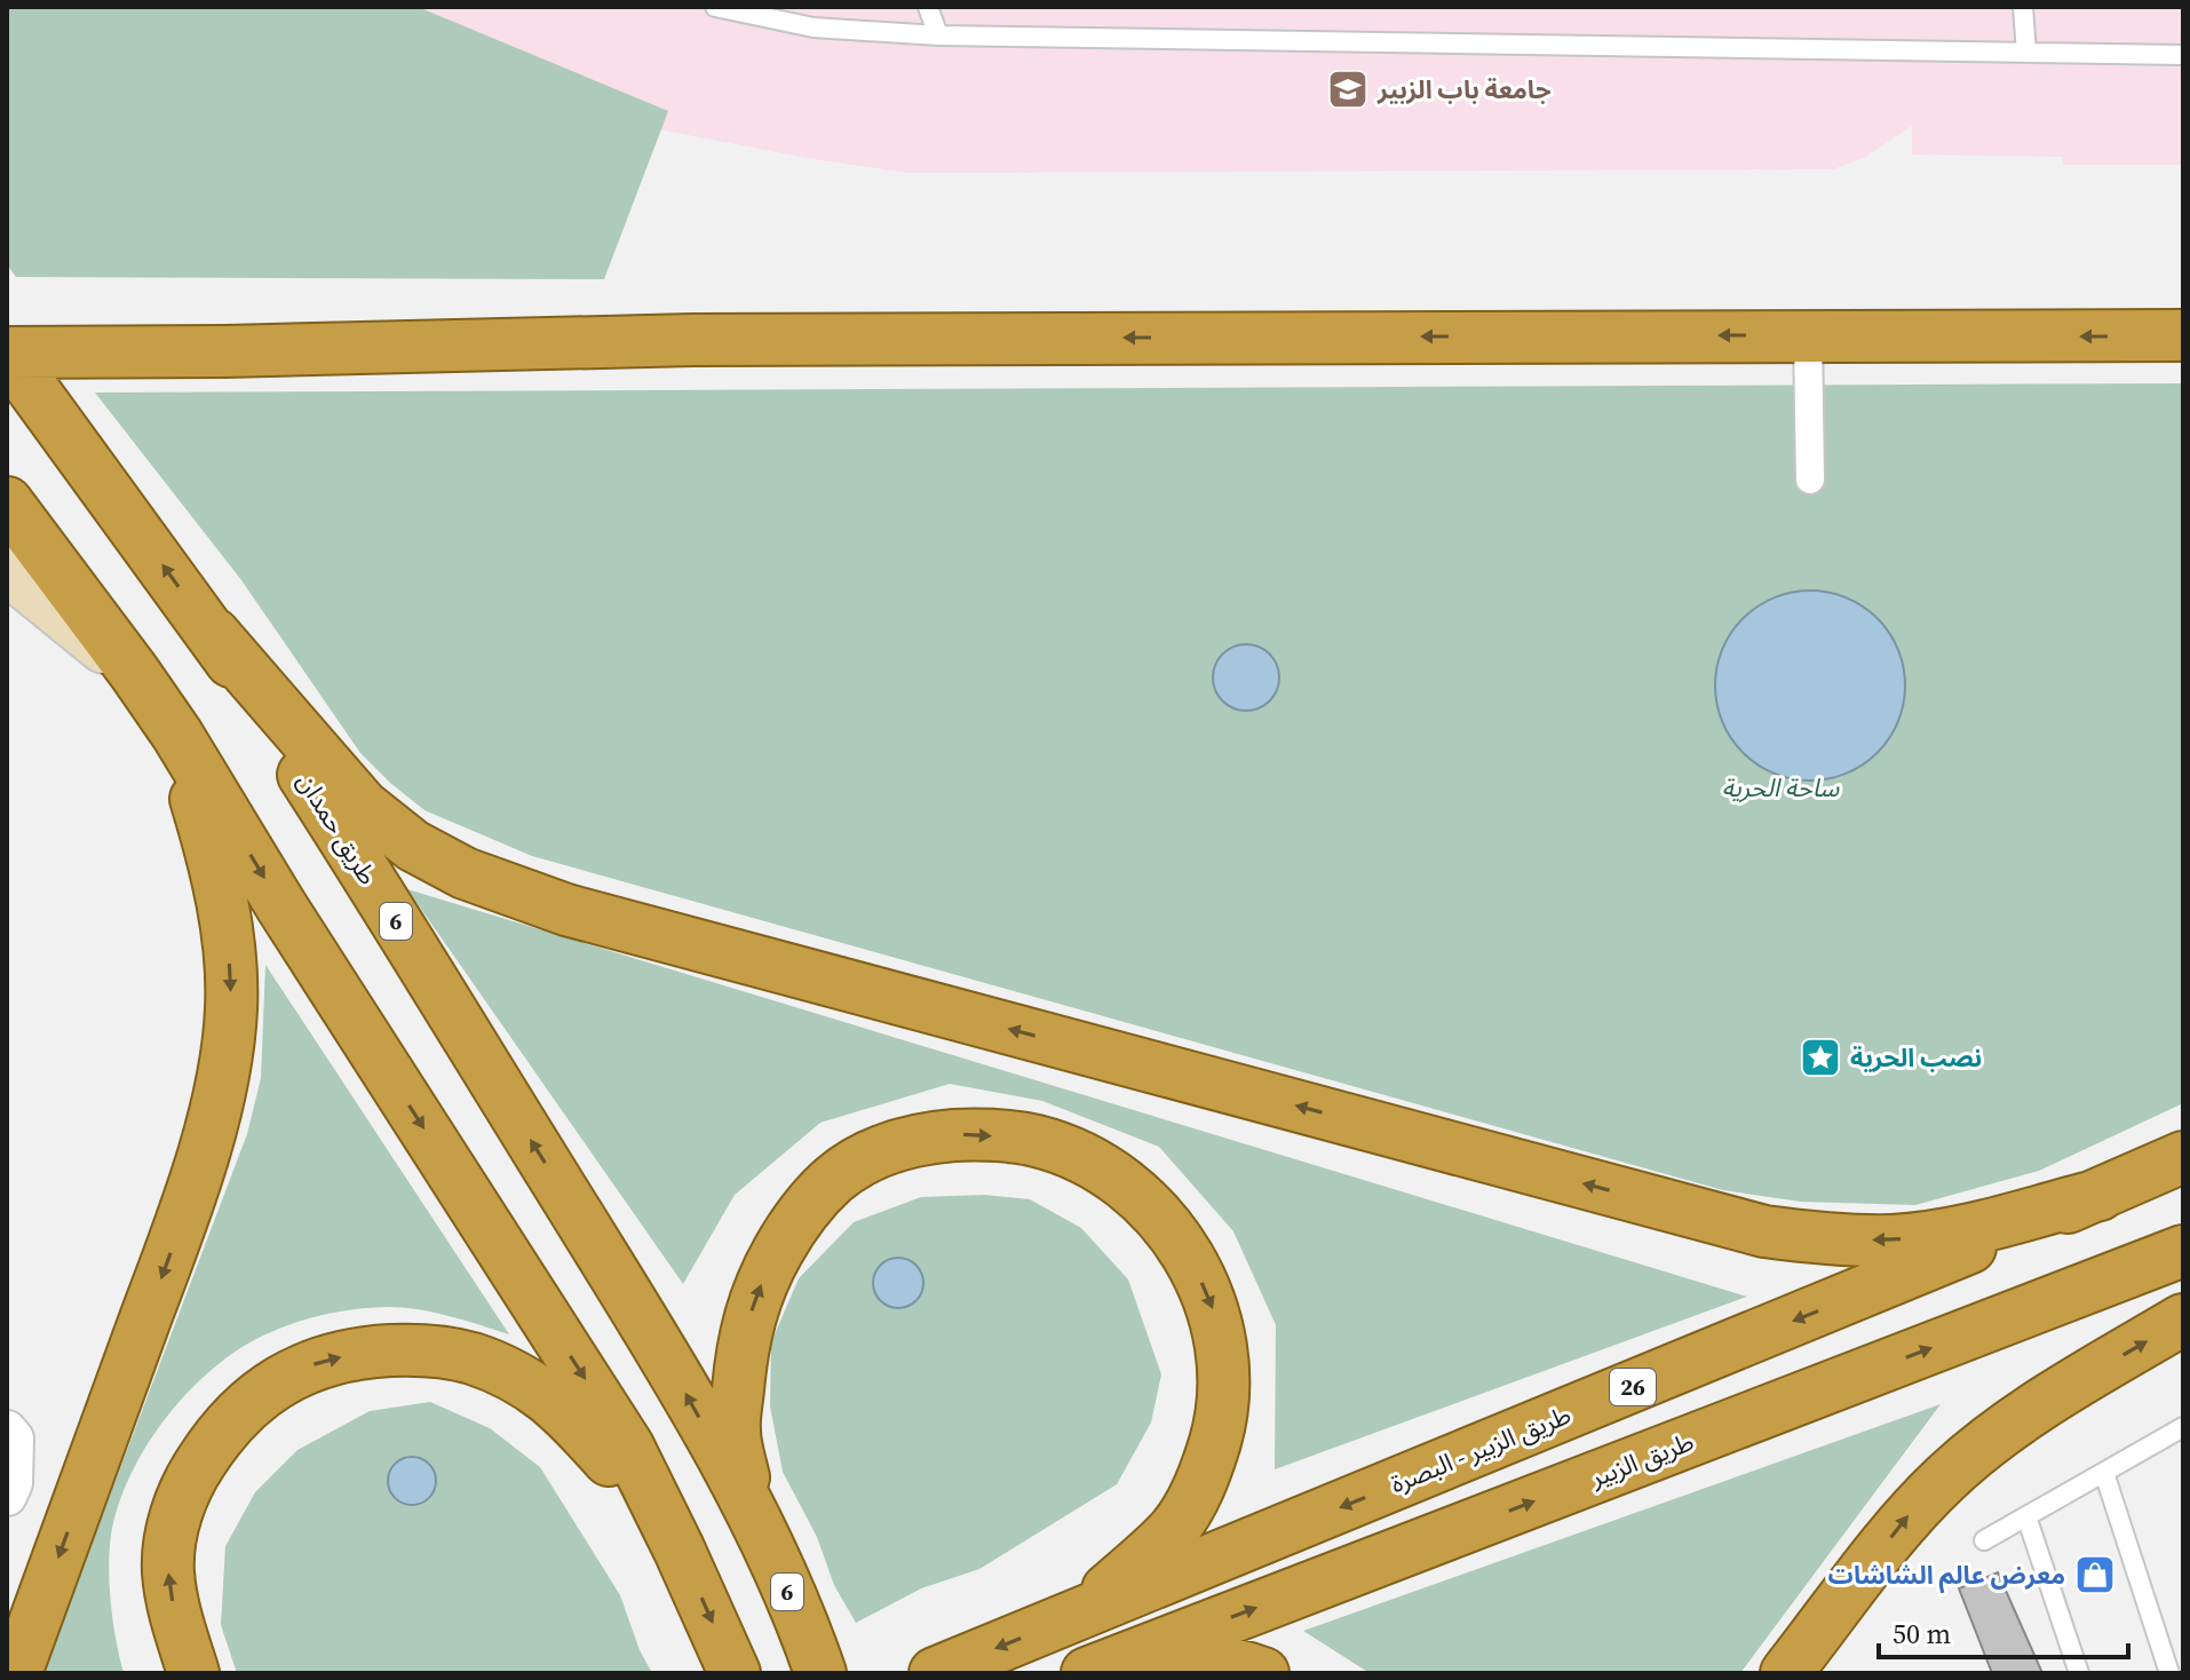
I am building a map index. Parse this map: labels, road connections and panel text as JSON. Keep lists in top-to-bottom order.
{
  "streets": {
    "highway": [
      "طريق حمدان",
      "6",
      "26",
      "طريق الزبير - البصرة",
      "طريق الزبير"
    ]
  },
  "crossings": [
    ["طريق حمدان", "6"],
    ["26", "طريق الزبير - البصرة"]
  ],
  "parks": ["ساحة الحرية"],
  "places": {
    "school or university": ["جامعة باب الزبير"],
    "place": ["نصب الحرية"],
    "shop": ["معرض عالم الشاشات"]
  },
  "scale_bar": "50 m"
}
